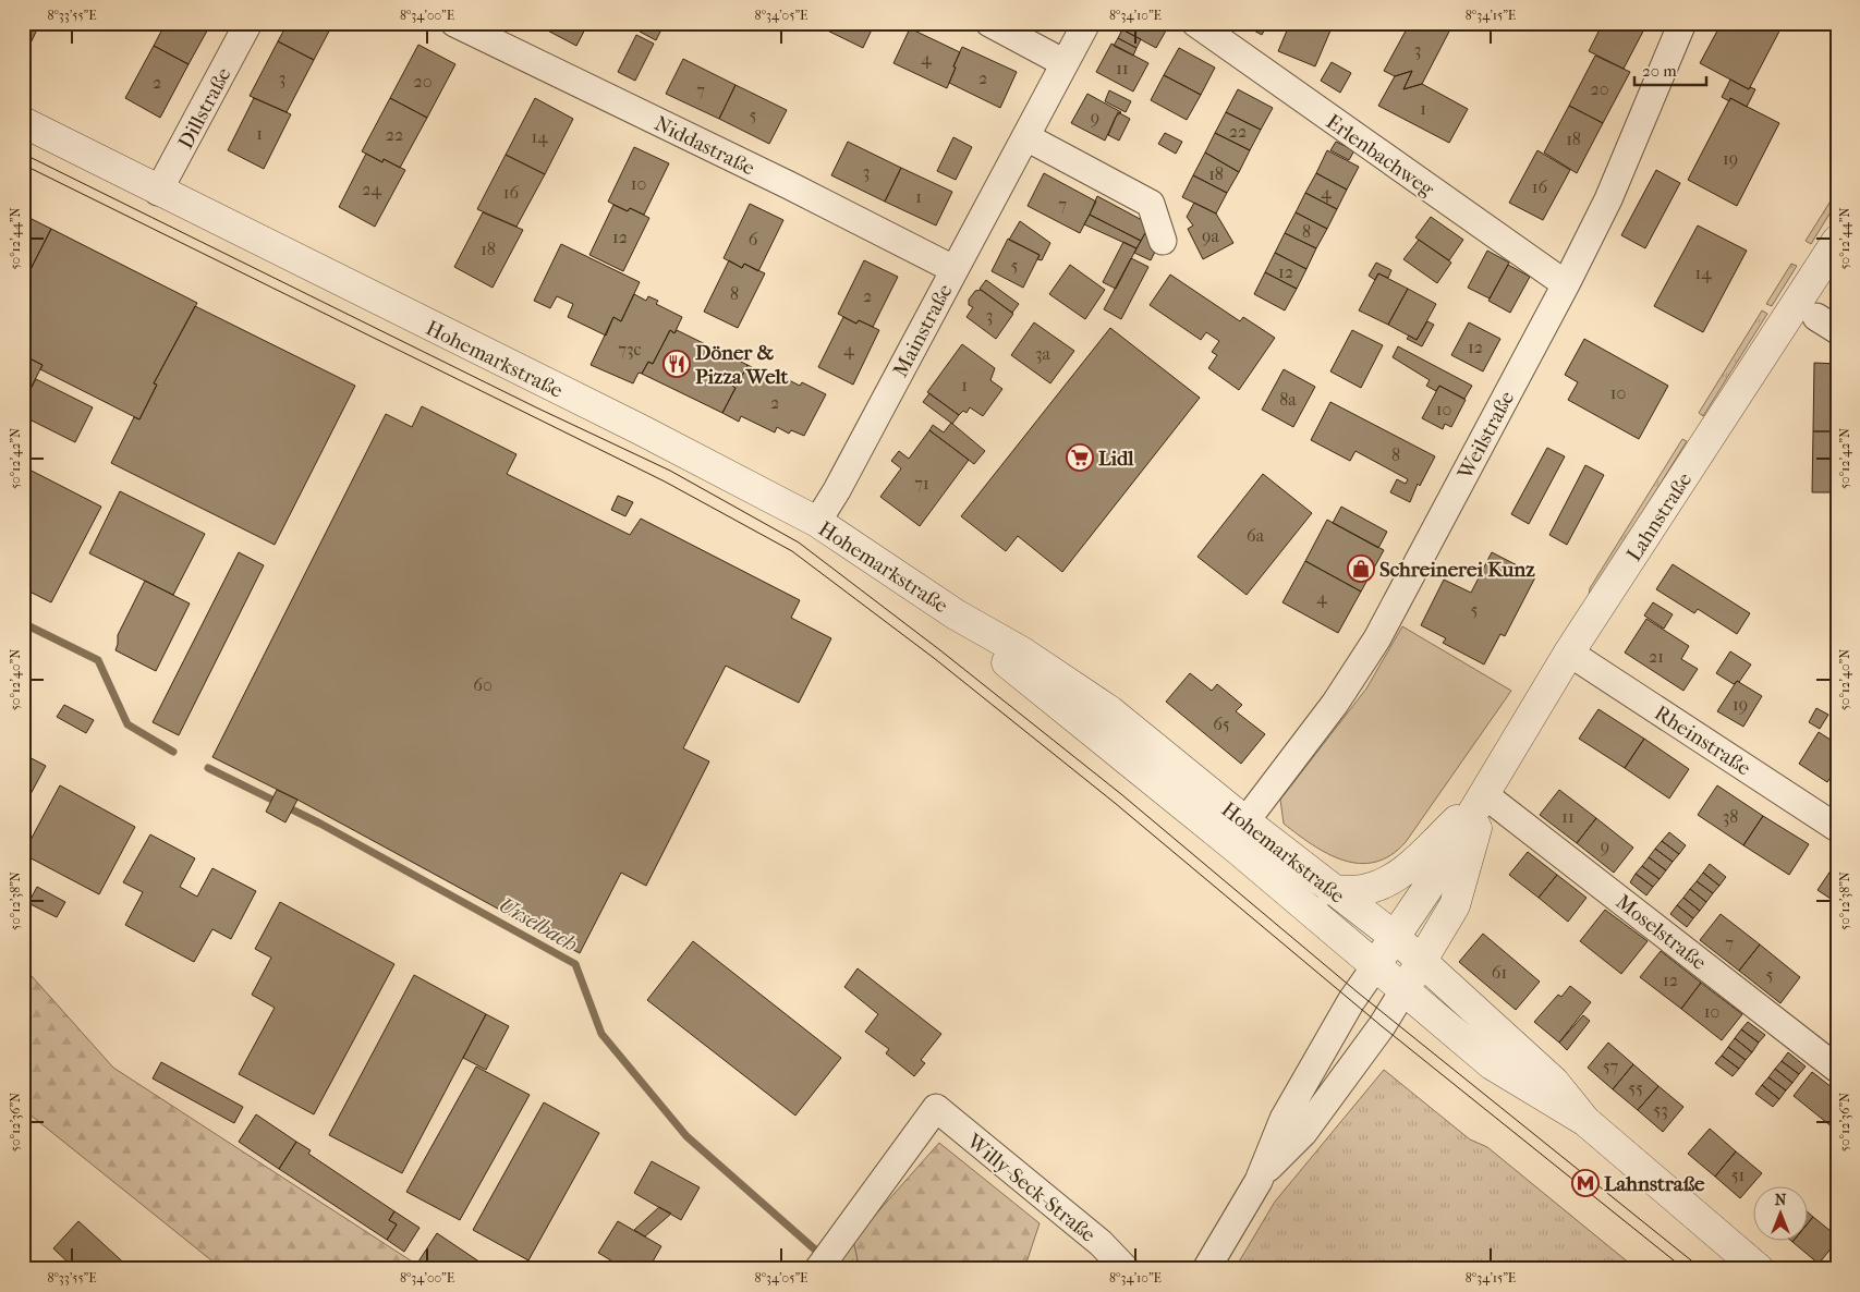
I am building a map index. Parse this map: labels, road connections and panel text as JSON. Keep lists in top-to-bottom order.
{
  "streets": {
    "street": [
      "Dillstraße",
      "Niddastraße",
      "Erlenbachweg",
      "Mainstraße",
      "Hohemarkstraße",
      "Weilstraße",
      "Lahnstraße",
      "Rheinstraße",
      "Moselstraße",
      "Willy-Seck-Straße"
    ]
  },
  "crossings": [
    ["Dillstraße", "Hohemarkstraße"],
    ["Niddastraße", "Mainstraße"],
    ["Erlenbachweg", "Weilstraße"],
    ["Mainstraße", "Hohemarkstraße"],
    ["Hohemarkstraße", "Weilstraße"],
    ["Hohemarkstraße", "Lahnstraße"],
    ["Lahnstraße", "Rheinstraße"],
    ["Lahnstraße", "Moselstraße"]
  ],
  "water": ["Urselbach"],
  "places": {
    "restaurant": ["Döner & Pizza Welt"],
    "supermarket": ["Lidl"],
    "shop": ["Schreinerei Kunz"],
    "metro station": ["Lahnstraße"]
  },
  "house_numbers": [
    "3",
    "4",
    "11",
    "3",
    "2",
    "20",
    "2",
    "20",
    "7",
    "1",
    "5",
    "9",
    "22",
    "1",
    "22",
    "14",
    "18",
    "19",
    "3",
    "18",
    "10",
    "16",
    "24",
    "16",
    "4",
    "1",
    "7",
    "8",
    "9a",
    "12",
    "6",
    "18",
    "5",
    "12",
    "14",
    "8",
    "2",
    "3",
    "12",
    "73c",
    "4",
    "3a",
    "1",
    "10",
    "8a",
    "2",
    "10",
    "8",
    "71",
    "6a",
    "4",
    "5",
    "21",
    "60",
    "19",
    "65",
    "11",
    "38",
    "9",
    "7",
    "61",
    "5",
    "12",
    "10",
    "57",
    "55",
    "53",
    "51"
  ],
  "scale_bar": "20 m",
  "north": "top",
  "coordinates": [
    "8°33'55\"E",
    "8°34'00\"E",
    "8°34'05\"E",
    "8°34'10\"E",
    "8°34'15\"E",
    "50°12'44\"N",
    "50°12'42\"N",
    "50°12'40\"N",
    "50°12'38\"N",
    "50°12'36\"N"
  ]
}
